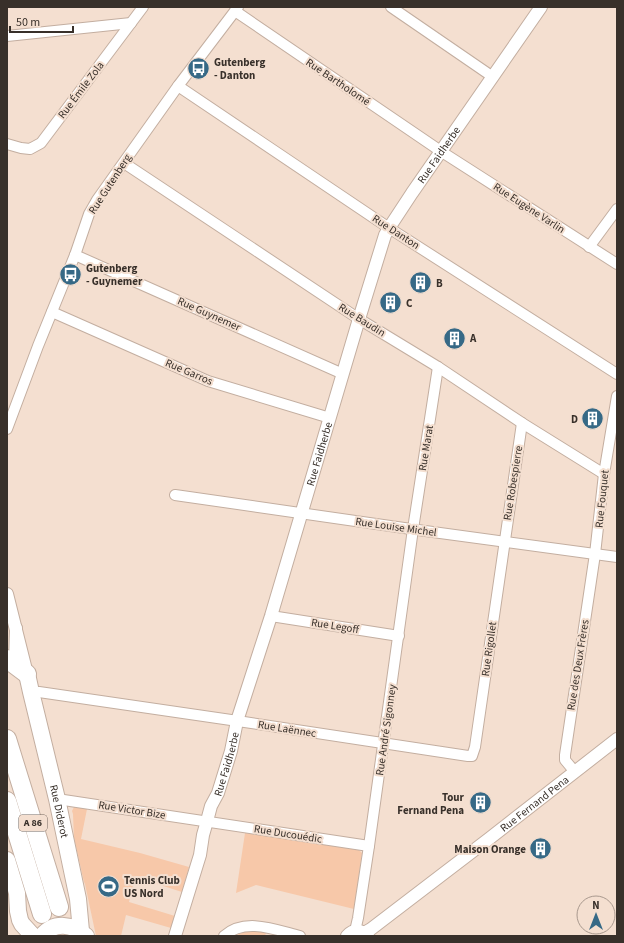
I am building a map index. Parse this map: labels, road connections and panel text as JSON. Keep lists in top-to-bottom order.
{
  "streets": {
    "highway": ["A 86"],
    "main road": ["Rue Diderot"],
    "street": [
      "Rue Bartholomé",
      "Rue Émile Zola",
      "Rue Faidherbe",
      "Rue Gutenberg",
      "Rue Eugène Varlin",
      "Rue Danton",
      "Rue Guynemer",
      "Rue Baudin",
      "Rue Garros",
      "Rue Marat",
      "Rue Robespierre",
      "Rue Fouquet",
      "Rue Louise Michel",
      "Rue Legoff",
      "Rue Rigollet",
      "Rue des Deux Frères",
      "Rue Laënnec",
      "Rue André Sigonney",
      "Rue Fernand Pena",
      "Rue Victor Bize",
      "Rue Ducouédic"
    ]
  },
  "crossings": [
    ["Rue Bartholomé", "Rue Faidherbe"],
    ["Rue Bartholomé", "Rue Gutenberg"],
    ["Rue Bartholomé", "Rue Eugène Varlin"],
    ["Rue Faidherbe", "Rue Eugène Varlin"],
    ["Rue Faidherbe", "Rue Danton"],
    ["Rue Faidherbe", "Rue Guynemer"],
    ["Rue Faidherbe", "Rue Baudin"],
    ["Rue Faidherbe", "Rue Garros"],
    ["Rue Faidherbe", "Rue Louise Michel"],
    ["Rue Faidherbe", "Rue Legoff"],
    ["Rue Faidherbe", "Rue Laënnec"],
    ["Rue Faidherbe", "Rue Victor Bize"],
    ["Rue Faidherbe", "Rue Ducouédic"],
    ["Rue Gutenberg", "Rue Danton"],
    ["Rue Gutenberg", "Rue Guynemer"],
    ["Rue Gutenberg", "Rue Baudin"],
    ["Rue Gutenberg", "Rue Garros"],
    ["Rue Baudin", "Rue Marat"],
    ["Rue Baudin", "Rue Robespierre"],
    ["Rue Baudin", "Rue Fouquet"],
    ["Rue Marat", "Rue Louise Michel"],
    ["Rue Marat", "Rue André Sigonney"],
    ["Rue Robespierre", "Rue Louise Michel"],
    ["Rue Robespierre", "Rue Rigollet"],
    ["Rue Fouquet", "Rue Louise Michel"],
    ["Rue Fouquet", "Rue des Deux Frères"],
    ["Rue Louise Michel", "Rue Rigollet"],
    ["Rue Louise Michel", "Rue des Deux Frères"],
    ["Rue Louise Michel", "Rue André Sigonney"],
    ["Rue Legoff", "Rue André Sigonney"],
    ["Rue Rigollet", "Rue Laënnec"],
    ["Rue des Deux Frères", "Rue Fernand Pena"],
    ["Rue Laënnec", "Rue André Sigonney"],
    ["Rue Laënnec", "Rue Diderot"],
    ["Rue André Sigonney", "Rue Fernand Pena"],
    ["Rue André Sigonney", "Rue Ducouédic"],
    ["Rue Victor Bize", "Rue Diderot"],
    ["Rue Victor Bize", "Rue Ducouédic"]
  ],
  "places": {
    "bus stop": ["Gutenberg - Danton", "Gutenberg - Guynemer"],
    "building": [
      "B",
      "C",
      "A",
      "D",
      "Tour Fernand Pena",
      "Maison Orange"
    ],
    "sports": ["Tennis Club US Nord"]
  },
  "scale_bar": "50 m",
  "north": "top"
}
